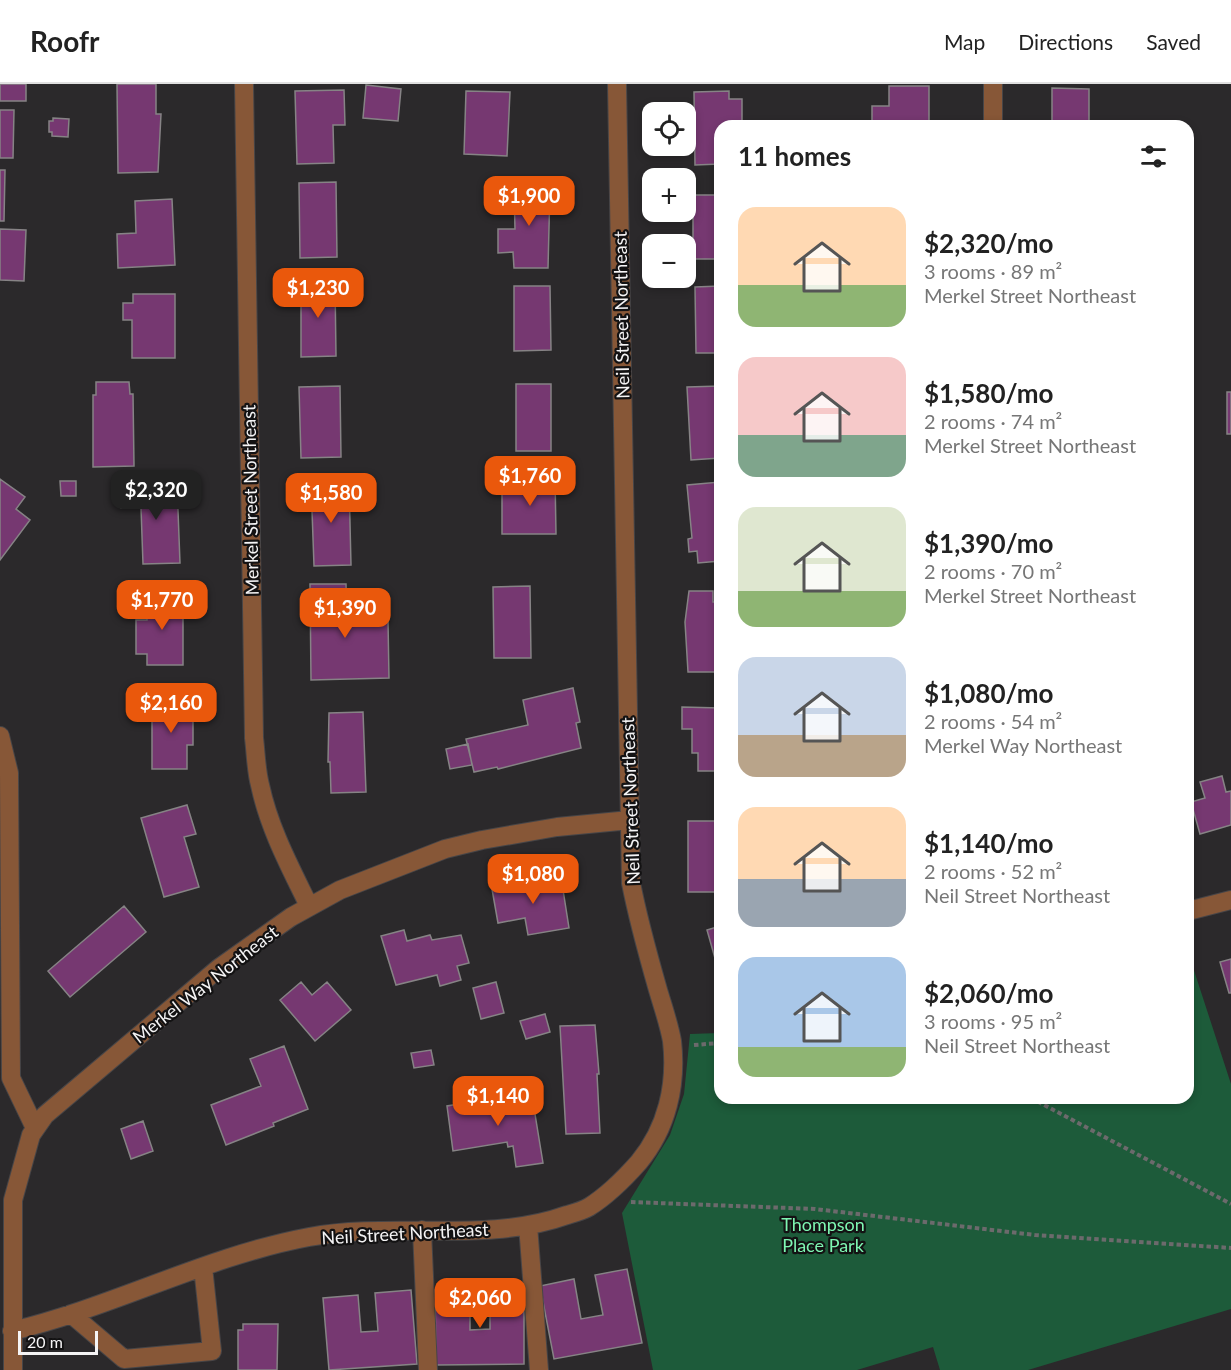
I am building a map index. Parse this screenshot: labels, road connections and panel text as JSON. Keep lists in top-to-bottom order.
{
  "streets": {
    "street": ["Neil Street Northeast", "Merkel Street Northeast", "Merkel Way Northeast"]
  },
  "crossings": [
    ["Neil Street Northeast", "Merkel Way Northeast"],
    ["Merkel Street Northeast", "Merkel Way Northeast"]
  ],
  "parks": ["Thompson Place Park"],
  "scale_bar": "20 m",
  "page": {
    "header": "Roofr",
    "nav": ["Map", "Directions", "Saved"],
    "map_buttons": ["+", "−"],
    "heading": "11 homes",
    "price": [
      "$1,900",
      "$1,230",
      "$1,760",
      "$2,320",
      "$1,580",
      "$1,770",
      "$1,390",
      "$2,160",
      "$1,080",
      "$1,140",
      "$2,060"
    ],
    "list": [
      {
        "name": "$2,320/mo",
        "note": "3 rooms · 89 m² · Merkel Street Northeast"
      },
      {
        "name": "$1,580/mo",
        "note": "2 rooms · 74 m² · Merkel Street Northeast"
      },
      {
        "name": "$1,390/mo",
        "note": "2 rooms · 70 m² · Merkel Street Northeast"
      },
      {
        "name": "$1,080/mo",
        "note": "2 rooms · 54 m² · Merkel Way Northeast"
      },
      {
        "name": "$1,140/mo",
        "note": "2 rooms · 52 m² · Neil Street Northeast"
      },
      {
        "name": "$2,060/mo",
        "note": "3 rooms · 95 m² · Neil Street Northeast"
      }
    ],
    "scale": "20 m"
  }
}
